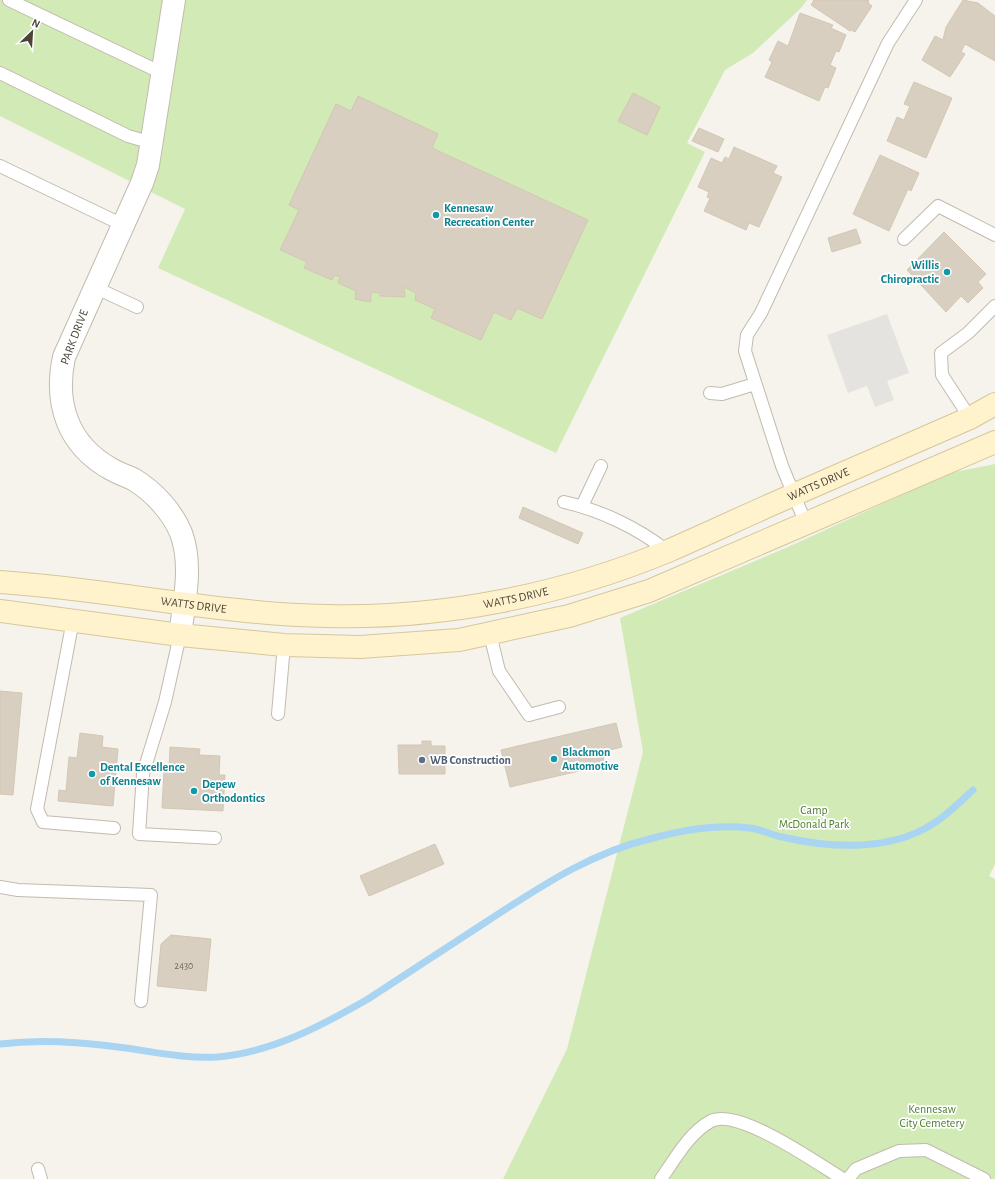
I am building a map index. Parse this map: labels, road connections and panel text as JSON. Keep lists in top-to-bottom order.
{
  "streets": {
    "main road": ["WATTS DRIVE"],
    "street": ["PARK DRIVE"]
  },
  "crossings": [
    ["PARK DRIVE", "WATTS DRIVE"]
  ],
  "parks": ["Camp McDonald Park", "Kennesaw City Cemetery"],
  "places": [
    "Kennesaw Recrecation Center",
    "Willis Chiropractic",
    "Blackmon Automotive",
    "WB Construction",
    "Dental Excellence of Kennesaw",
    "Depew Orthodontics"
  ],
  "house_numbers": ["2430"],
  "north": "top right"
}
